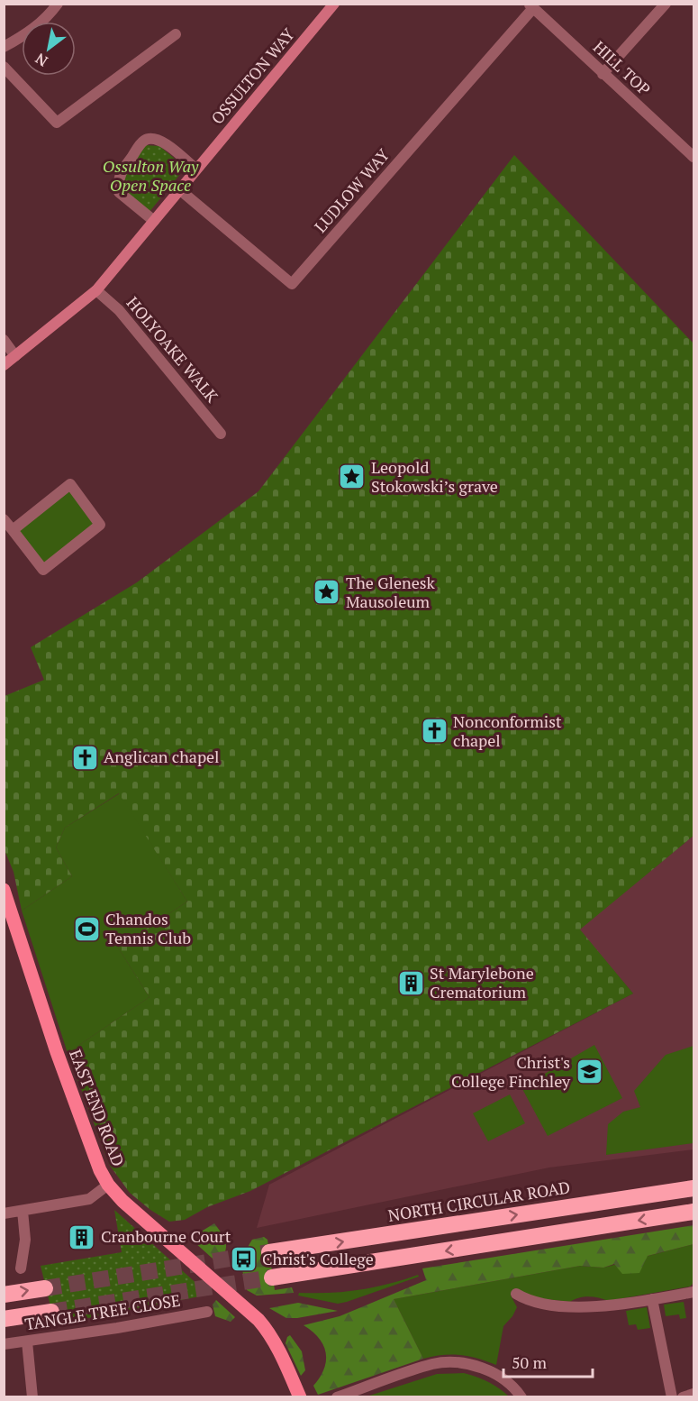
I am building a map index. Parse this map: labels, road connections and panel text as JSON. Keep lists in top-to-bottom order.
{
  "streets": {
    "highway": ["NORTH CIRCULAR ROAD"],
    "main road": ["EAST END ROAD"],
    "street": [
      "HILL TOP",
      "OSSULTON WAY",
      "LUDLOW WAY",
      "HOLYOAKE WALK",
      "TANGLE TREE CLOSE"
    ]
  },
  "crossings": [
    ["HILL TOP", "LUDLOW WAY"],
    ["OSSULTON WAY", "LUDLOW WAY"],
    ["OSSULTON WAY", "HOLYOAKE WALK"]
  ],
  "parks": ["Ossulton Way Open Space"],
  "places": {
    "place": ["Leopold Stokowski’s grave", "The Glenesk Mausoleum"],
    "church": ["Nonconformist chapel", "Anglican chapel"],
    "sports": ["Chandos Tennis Club"],
    "building": ["St Marylebone Crematorium", "Cranbourne Court"],
    "school or university": ["Christ's College Finchley"],
    "bus stop": ["Christ's College"]
  },
  "scale_bar": "50 m",
  "north": "bottom left"
}
